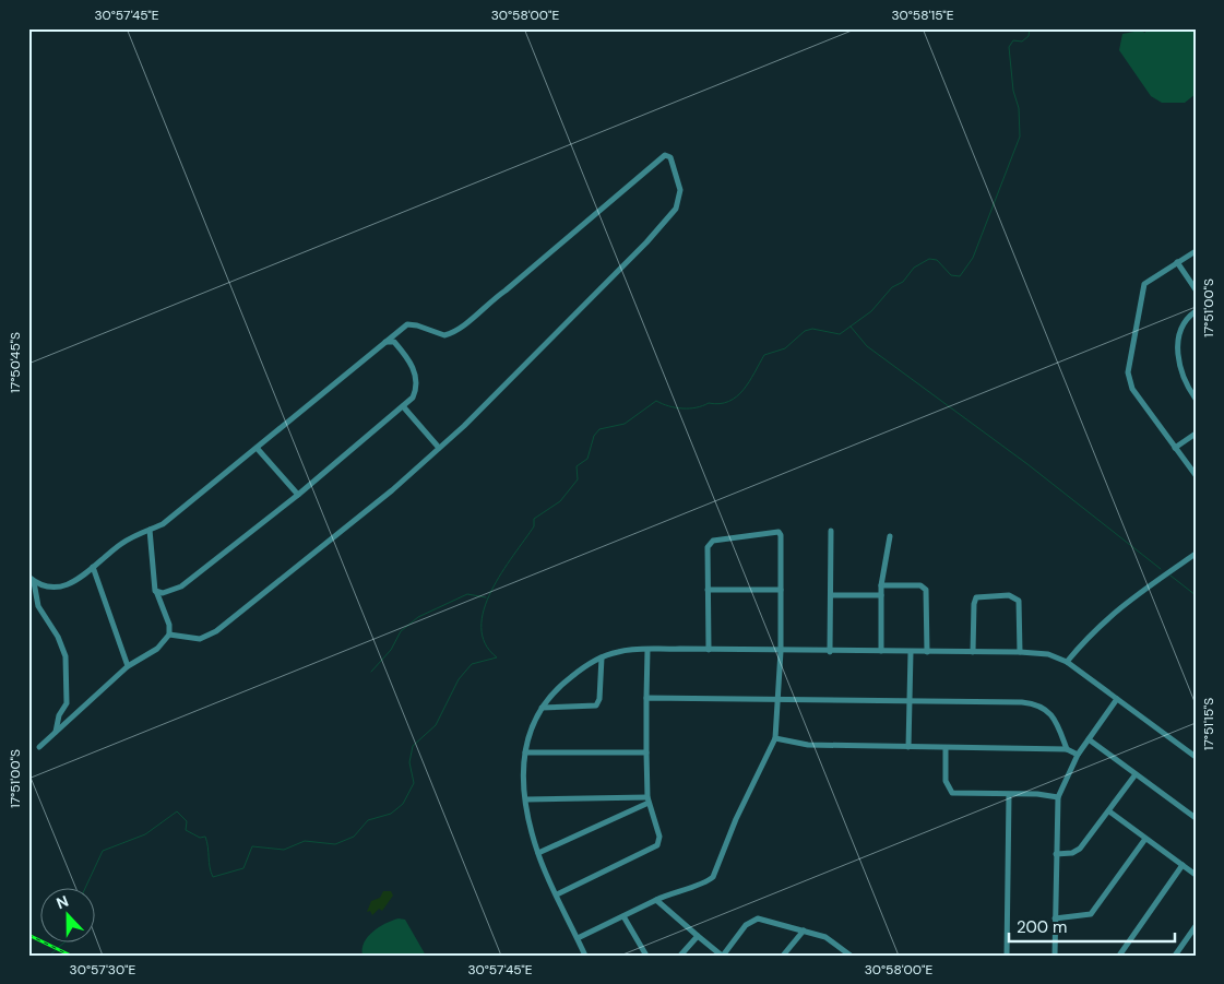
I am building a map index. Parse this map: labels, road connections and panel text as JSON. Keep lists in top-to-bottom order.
{
  "scale_bar": "200 m",
  "north": "top",
  "coordinates": [
    "30°57'45\"E",
    "30°58'00\"E",
    "30°58'15\"E",
    "17°51'00\"S",
    "17°50'45\"S",
    "17°51'15\"S",
    "30°57'30\"E"
  ]
}
